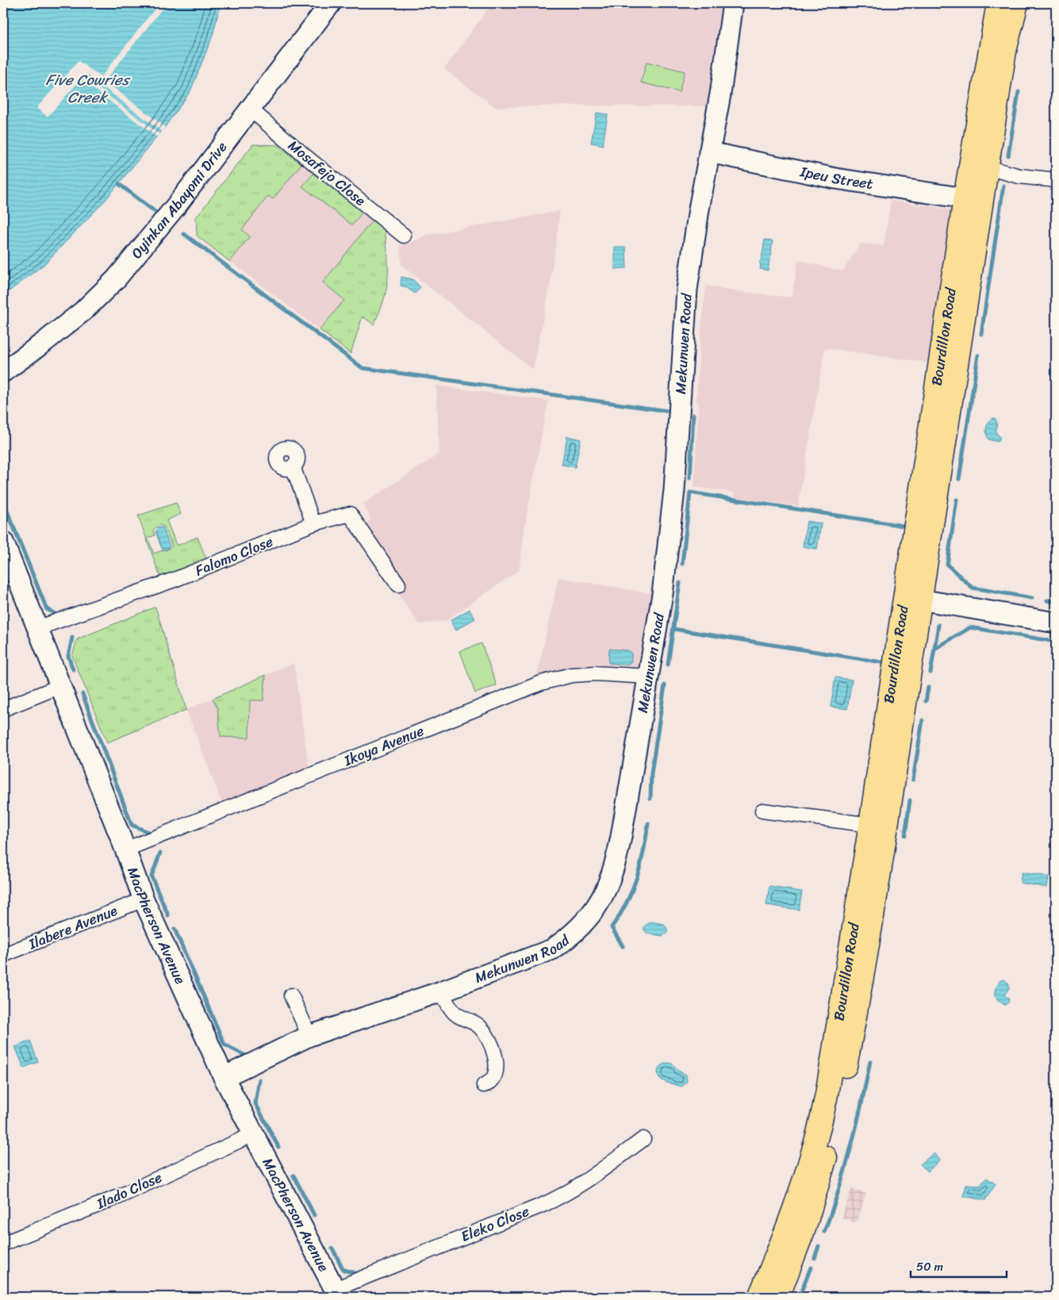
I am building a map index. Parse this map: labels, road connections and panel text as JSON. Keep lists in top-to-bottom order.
{
  "streets": {
    "main road": ["Bourdillon Road"],
    "street": [
      "Mosafejo Close",
      "Ipeu Street",
      "Oyinkan Abayomi Drive",
      "Mekunwen Road",
      "Falomo Close",
      "Ikoya Avenue",
      "MacPherson Avenue",
      "Ilabere Avenue",
      "Ilado Close",
      "Eleko Close"
    ]
  },
  "crossings": [
    ["Mosafejo Close", "Oyinkan Abayomi Drive"],
    ["Ipeu Street", "Bourdillon Road"],
    ["Ipeu Street", "Mekunwen Road"],
    ["Mekunwen Road", "Ikoya Avenue"],
    ["Mekunwen Road", "MacPherson Avenue"],
    ["Falomo Close", "MacPherson Avenue"],
    ["Ikoya Avenue", "MacPherson Avenue"],
    ["MacPherson Avenue", "Ilabere Avenue"],
    ["MacPherson Avenue", "Ilado Close"],
    ["MacPherson Avenue", "Eleko Close"]
  ],
  "water": ["Five Cowries Creek"],
  "scale_bar": "50 m"
}
